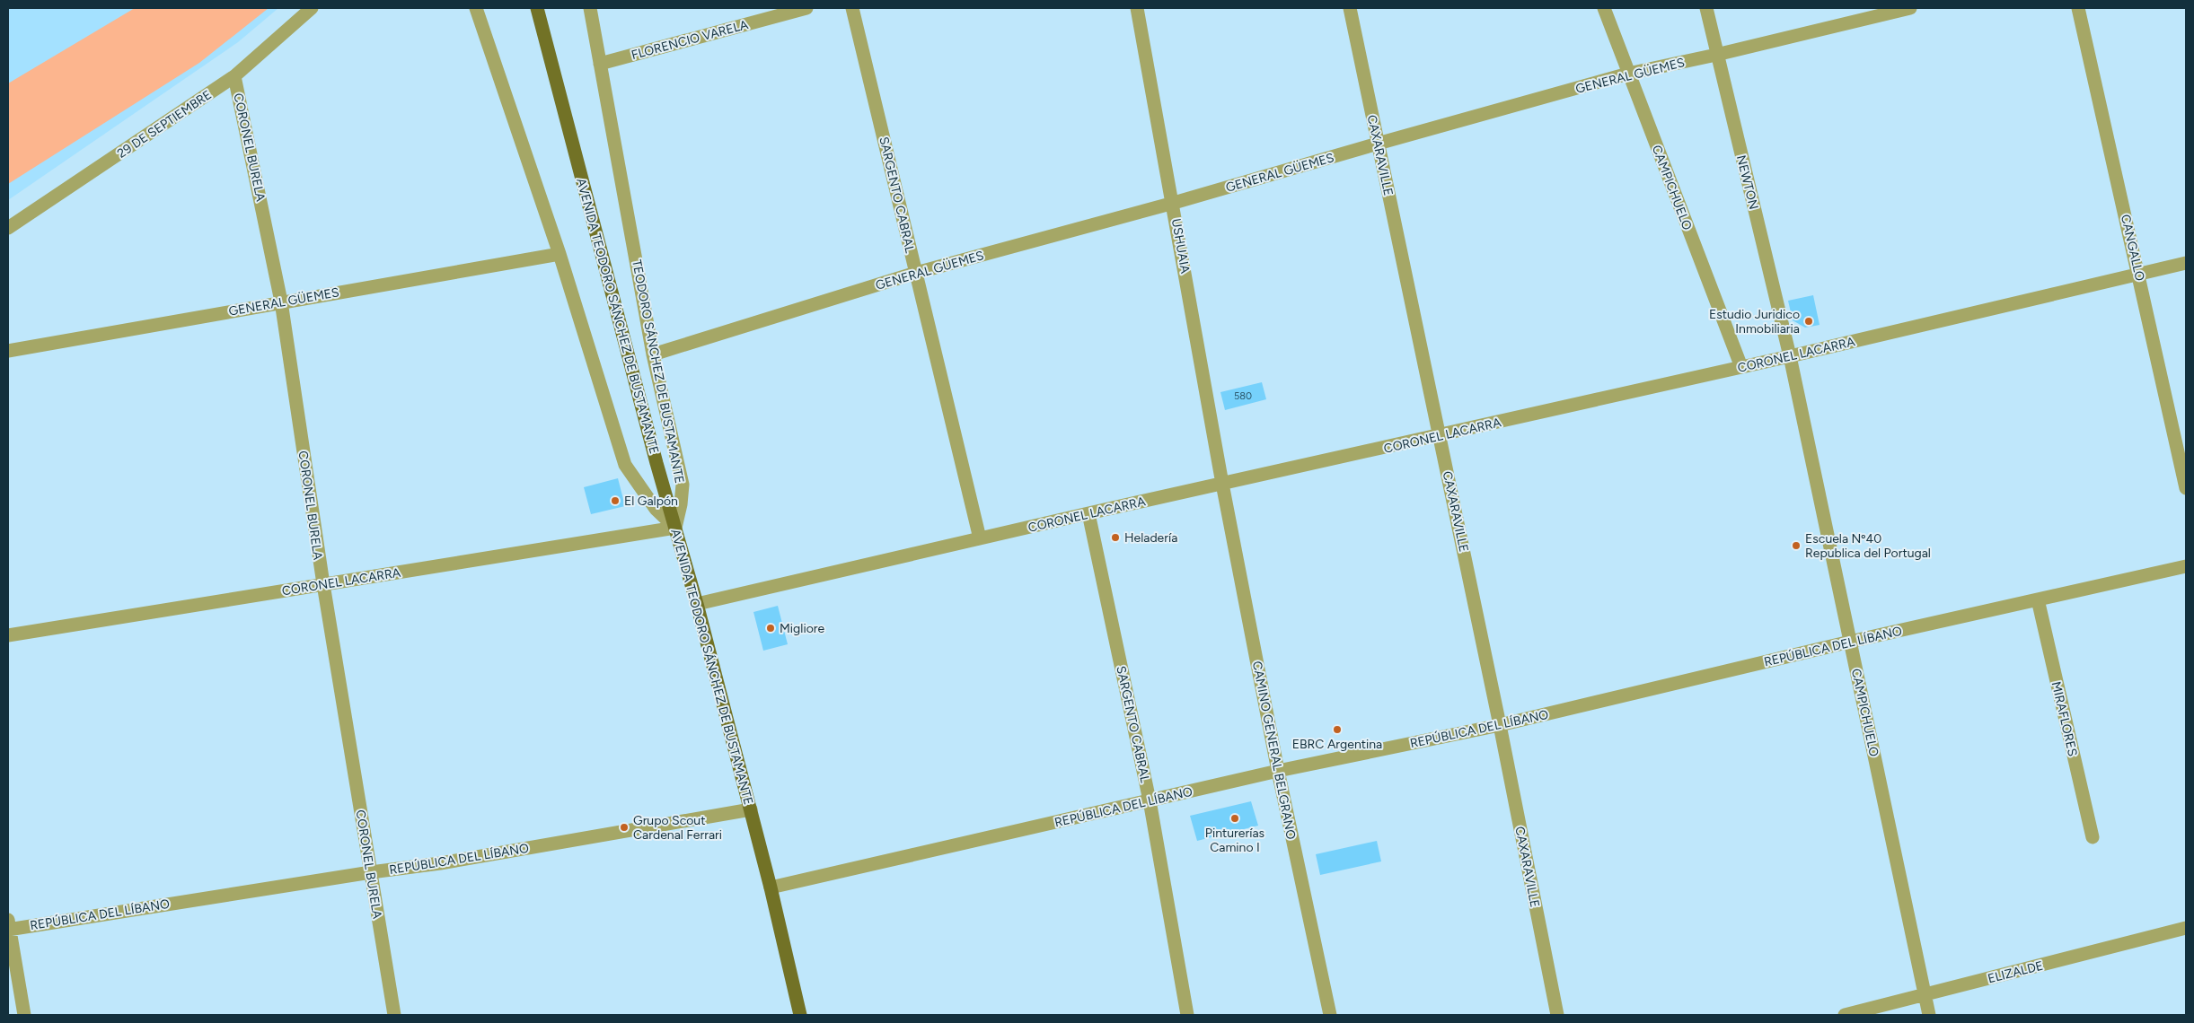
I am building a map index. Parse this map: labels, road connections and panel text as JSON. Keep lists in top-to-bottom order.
{
  "streets": {
    "main road": ["AVENIDA TEODORO SÁNCHEZ DE BUSTAMANTE"],
    "street": [
      "FLORENCIO VARELA",
      "GENERAL GÜEMES",
      "29 DE SEPTIEMBRE",
      "CORONEL BURELA",
      "CAXARAVILLE",
      "NEWTON",
      "CAMPICHUELO",
      "SARGENTO CABRAL",
      "USHUAIA",
      "CANGALLO",
      "CORONEL LACARRA",
      "TEODORO SÁNCHEZ DE BUSTAMANTE",
      "REPÚBLICA DEL LÍBANO",
      "MIRAFLORES",
      "CAMINO GENERAL BELGRANO",
      "ELIZALDE"
    ]
  },
  "crossings": [
    ["FLORENCIO VARELA", "TEODORO SÁNCHEZ DE BUSTAMANTE"],
    ["GENERAL GÜEMES", "CORONEL BURELA"],
    ["GENERAL GÜEMES", "CAXARAVILLE"],
    ["GENERAL GÜEMES", "NEWTON"],
    ["GENERAL GÜEMES", "CAMPICHUELO"],
    ["GENERAL GÜEMES", "SARGENTO CABRAL"],
    ["GENERAL GÜEMES", "USHUAIA"],
    ["GENERAL GÜEMES", "TEODORO SÁNCHEZ DE BUSTAMANTE"],
    ["29 DE SEPTIEMBRE", "CORONEL BURELA"],
    ["CORONEL BURELA", "CORONEL LACARRA"],
    ["CORONEL BURELA", "REPÚBLICA DEL LÍBANO"],
    ["CAXARAVILLE", "CORONEL LACARRA"],
    ["CAXARAVILLE", "REPÚBLICA DEL LÍBANO"],
    ["NEWTON", "CAMPICHUELO"],
    ["NEWTON", "CORONEL LACARRA"],
    ["CAMPICHUELO", "CORONEL LACARRA"],
    ["CAMPICHUELO", "REPÚBLICA DEL LÍBANO"],
    ["CAMPICHUELO", "ELIZALDE"],
    ["SARGENTO CABRAL", "CORONEL LACARRA"],
    ["SARGENTO CABRAL", "REPÚBLICA DEL LÍBANO"],
    ["USHUAIA", "CORONEL LACARRA"],
    ["USHUAIA", "CAMINO GENERAL BELGRANO"],
    ["CANGALLO", "CORONEL LACARRA"],
    ["AVENIDA TEODORO SÁNCHEZ DE BUSTAMANTE", "CORONEL LACARRA"],
    ["AVENIDA TEODORO SÁNCHEZ DE BUSTAMANTE", "TEODORO SÁNCHEZ DE BUSTAMANTE"],
    ["AVENIDA TEODORO SÁNCHEZ DE BUSTAMANTE", "REPÚBLICA DEL LÍBANO"],
    ["CORONEL LACARRA", "TEODORO SÁNCHEZ DE BUSTAMANTE"],
    ["CORONEL LACARRA", "CAMINO GENERAL BELGRANO"],
    ["REPÚBLICA DEL LÍBANO", "MIRAFLORES"],
    ["REPÚBLICA DEL LÍBANO", "CAMINO GENERAL BELGRANO"]
  ],
  "places": [
    "Estudio Juridico Inmobiliaria",
    "El Galpón",
    "Heladería",
    "Escuela Nº40 Republica del Portugal",
    "Migliore",
    "EBRC Argentina",
    "Pinturerías Camino I",
    "Grupo Scout Cardenal Ferrari"
  ],
  "house_numbers": ["580"]
}
